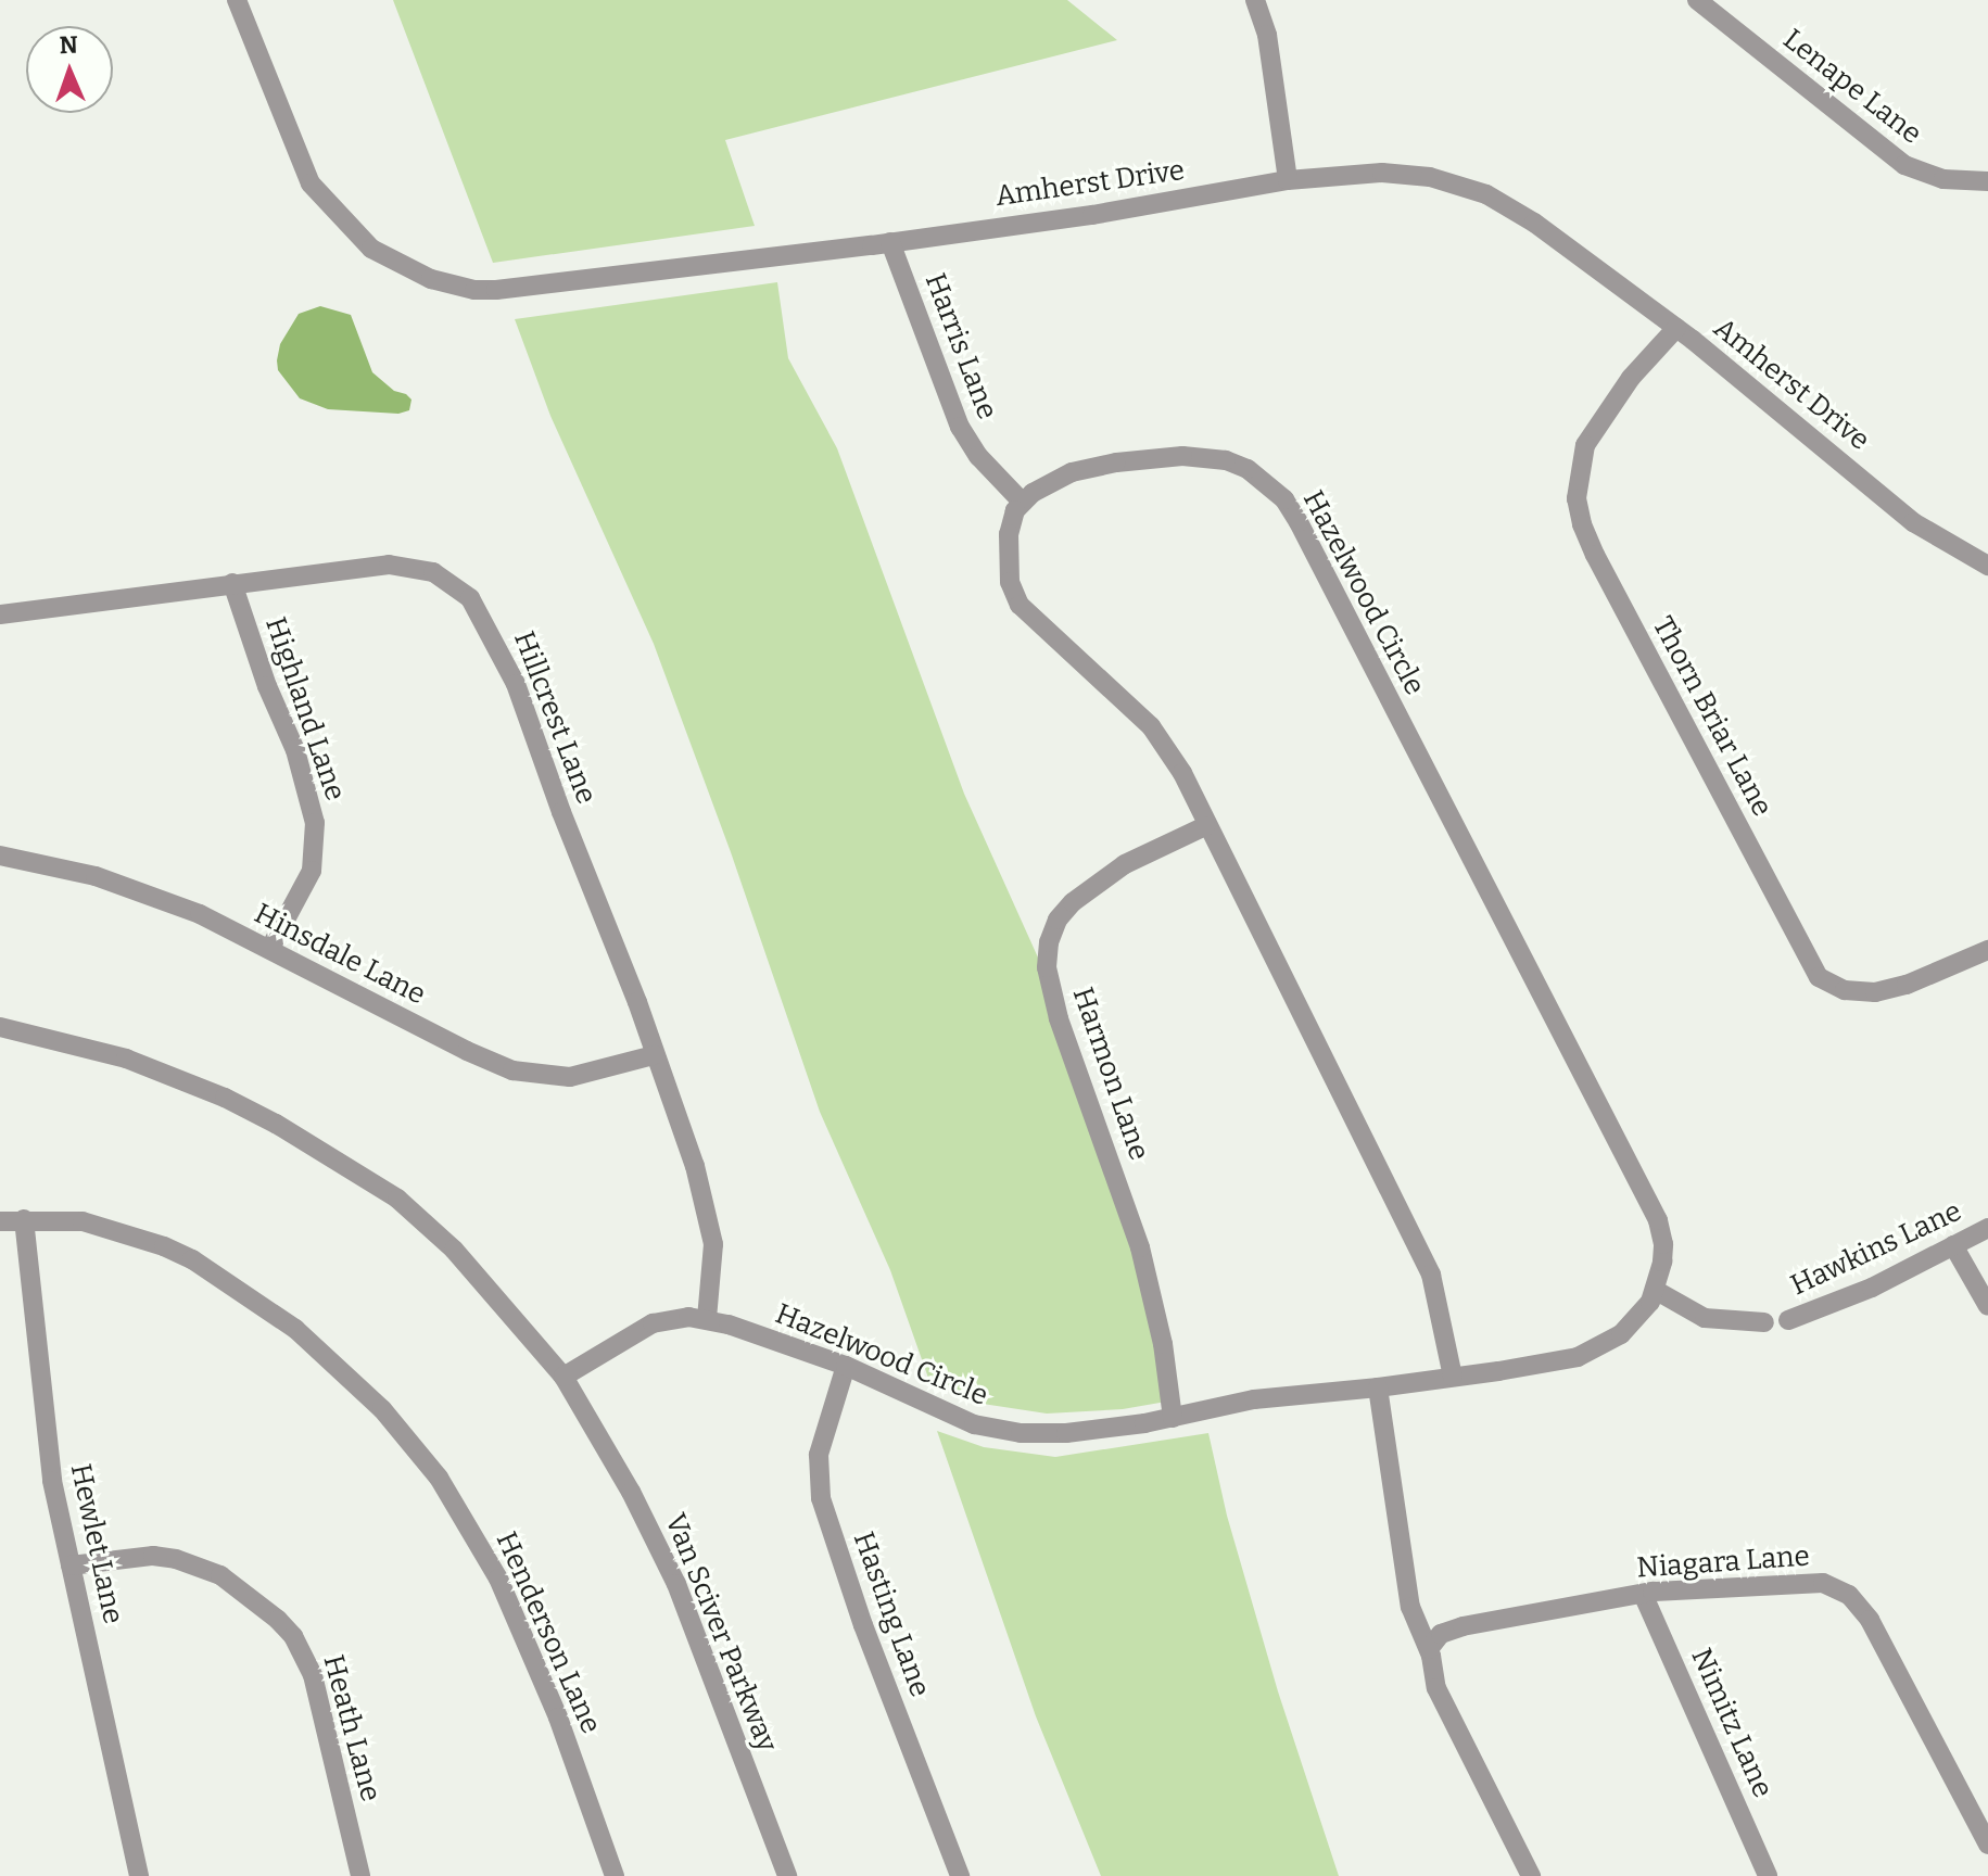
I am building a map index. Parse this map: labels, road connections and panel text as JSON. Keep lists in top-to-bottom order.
{
  "streets": {
    "street": [
      "Lenape Lane",
      "Amherst Drive",
      "Harris Lane",
      "Hazelwood Circle",
      "Highland Lane",
      "Thorn Briar Lane",
      "Hillcrest Lane",
      "Hinsdale Lane",
      "Harmon Lane",
      "Hawkins Lane",
      "Hewlet Lane",
      "Niagara Lane",
      "Hasting Lane",
      "Henderson Lane",
      "Van Sciver Parkway",
      "Nimitz Lane",
      "Heath Lane"
    ]
  },
  "crossings": [
    ["Amherst Drive", "Harris Lane"],
    ["Amherst Drive", "Thorn Briar Lane"],
    ["Harris Lane", "Hazelwood Circle"],
    ["Hazelwood Circle", "Hillcrest Lane"],
    ["Hazelwood Circle", "Harmon Lane"],
    ["Hazelwood Circle", "Hawkins Lane"],
    ["Hazelwood Circle", "Hasting Lane"],
    ["Hazelwood Circle", "Van Sciver Parkway"],
    ["Highland Lane", "Hillcrest Lane"],
    ["Highland Lane", "Hinsdale Lane"],
    ["Hillcrest Lane", "Hinsdale Lane"],
    ["Hewlet Lane", "Henderson Lane"],
    ["Hewlet Lane", "Heath Lane"],
    ["Niagara Lane", "Nimitz Lane"]
  ],
  "north": "top"
}
